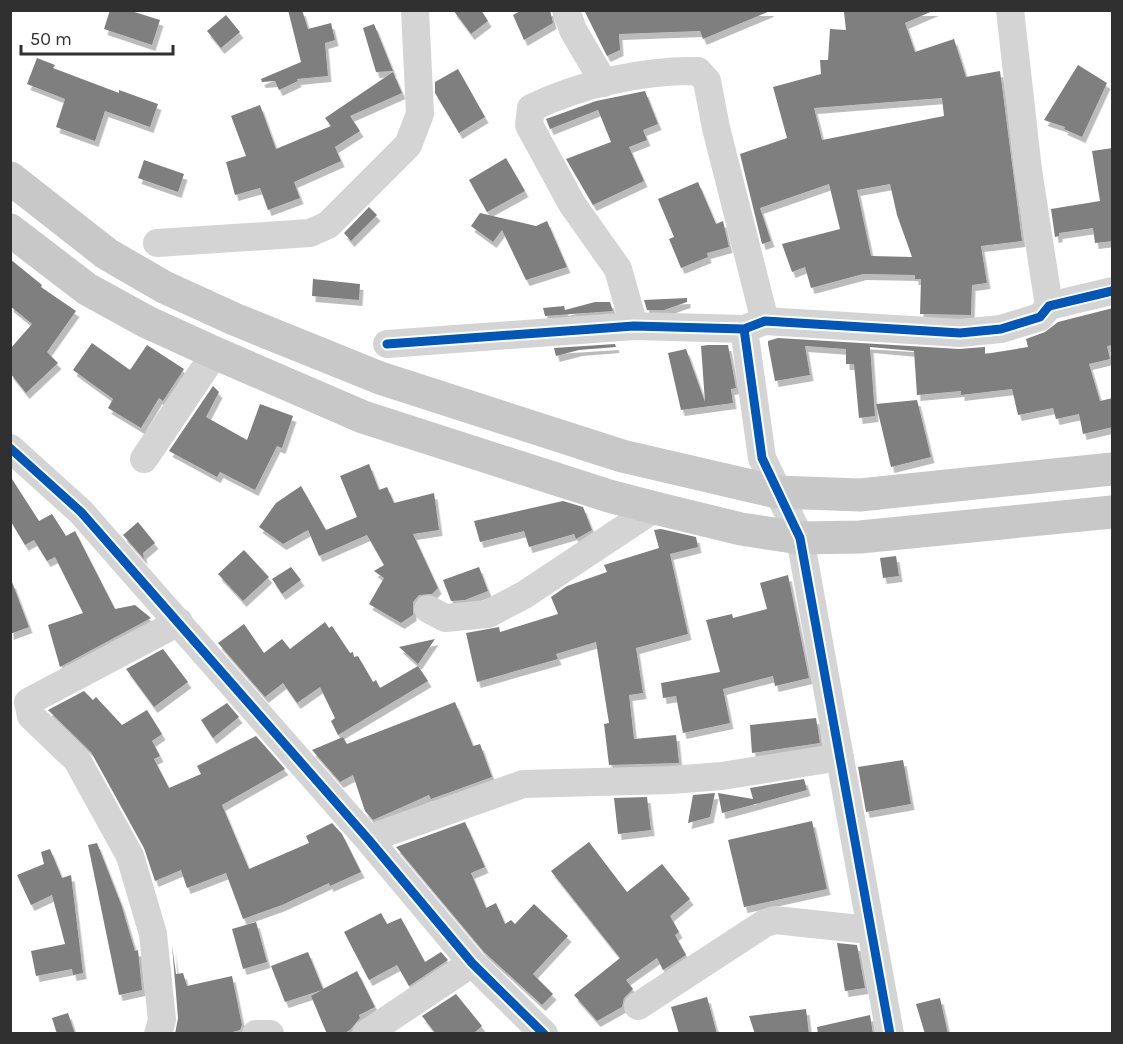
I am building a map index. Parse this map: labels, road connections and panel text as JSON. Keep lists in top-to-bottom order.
{
  "scale_bar": "50 m"
}
